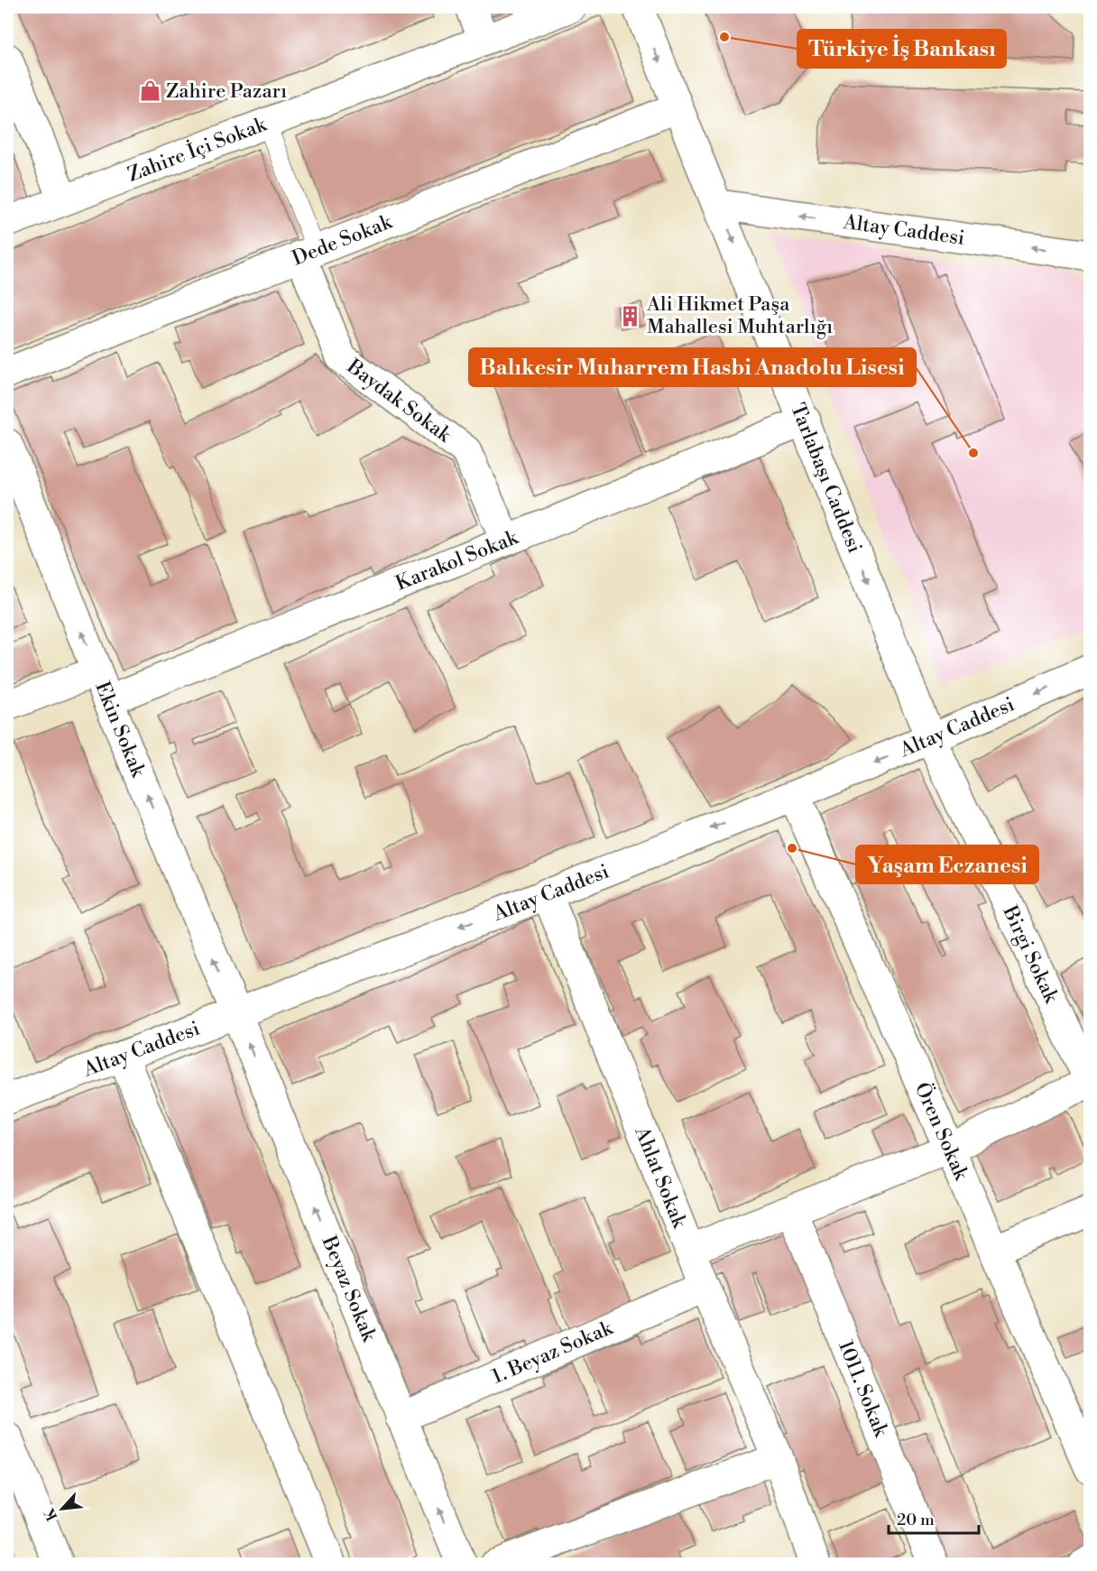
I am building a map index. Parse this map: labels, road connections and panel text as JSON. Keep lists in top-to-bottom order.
{
  "streets": {
    "street": [
      "Zahire İçi Sokak",
      "Altay Caddesi",
      "Dede Sokak",
      "Baydak Sokak",
      "Tarlabaşı Caddesi",
      "Karakol Sokak",
      "Ekin Sokak",
      "Birgi Sokak",
      "Ören Sokak",
      "Ahlat Sokak",
      "Beyaz Sokak",
      "1. Beyaz Sokak",
      "1011. Sokak"
    ]
  },
  "crossings": [
    ["Altay Caddesi", "Tarlabaşı Caddesi"],
    ["Altay Caddesi", "Ekin Sokak"],
    ["Altay Caddesi", "Birgi Sokak"],
    ["Altay Caddesi", "Ören Sokak"],
    ["Altay Caddesi", "Ahlat Sokak"],
    ["Altay Caddesi", "Beyaz Sokak"],
    ["Dede Sokak", "Baydak Sokak"],
    ["Dede Sokak", "Tarlabaşı Caddesi"],
    ["Baydak Sokak", "Karakol Sokak"],
    ["Tarlabaşı Caddesi", "Karakol Sokak"],
    ["Tarlabaşı Caddesi", "Birgi Sokak"],
    ["Karakol Sokak", "Ekin Sokak"],
    ["Ekin Sokak", "Beyaz Sokak"],
    ["Ahlat Sokak", "1. Beyaz Sokak"],
    ["Beyaz Sokak", "1. Beyaz Sokak"]
  ],
  "one_way": ["Altay Caddesi", "Tarlabaşı Caddesi", "Ekin Sokak"],
  "places": {
    "other": ["Türkiye İş Bankası", "Balıkesir Muharrem Hasbi Anadolu Lisesi", "Yaşam Eczanesi"],
    "shop": ["Zahire Pazarı"],
    "building": ["Ali Hikmet Paşa Mahallesi Muhtarlığı"]
  },
  "scale_bar": "20 m",
  "north": "bottom left"
}
